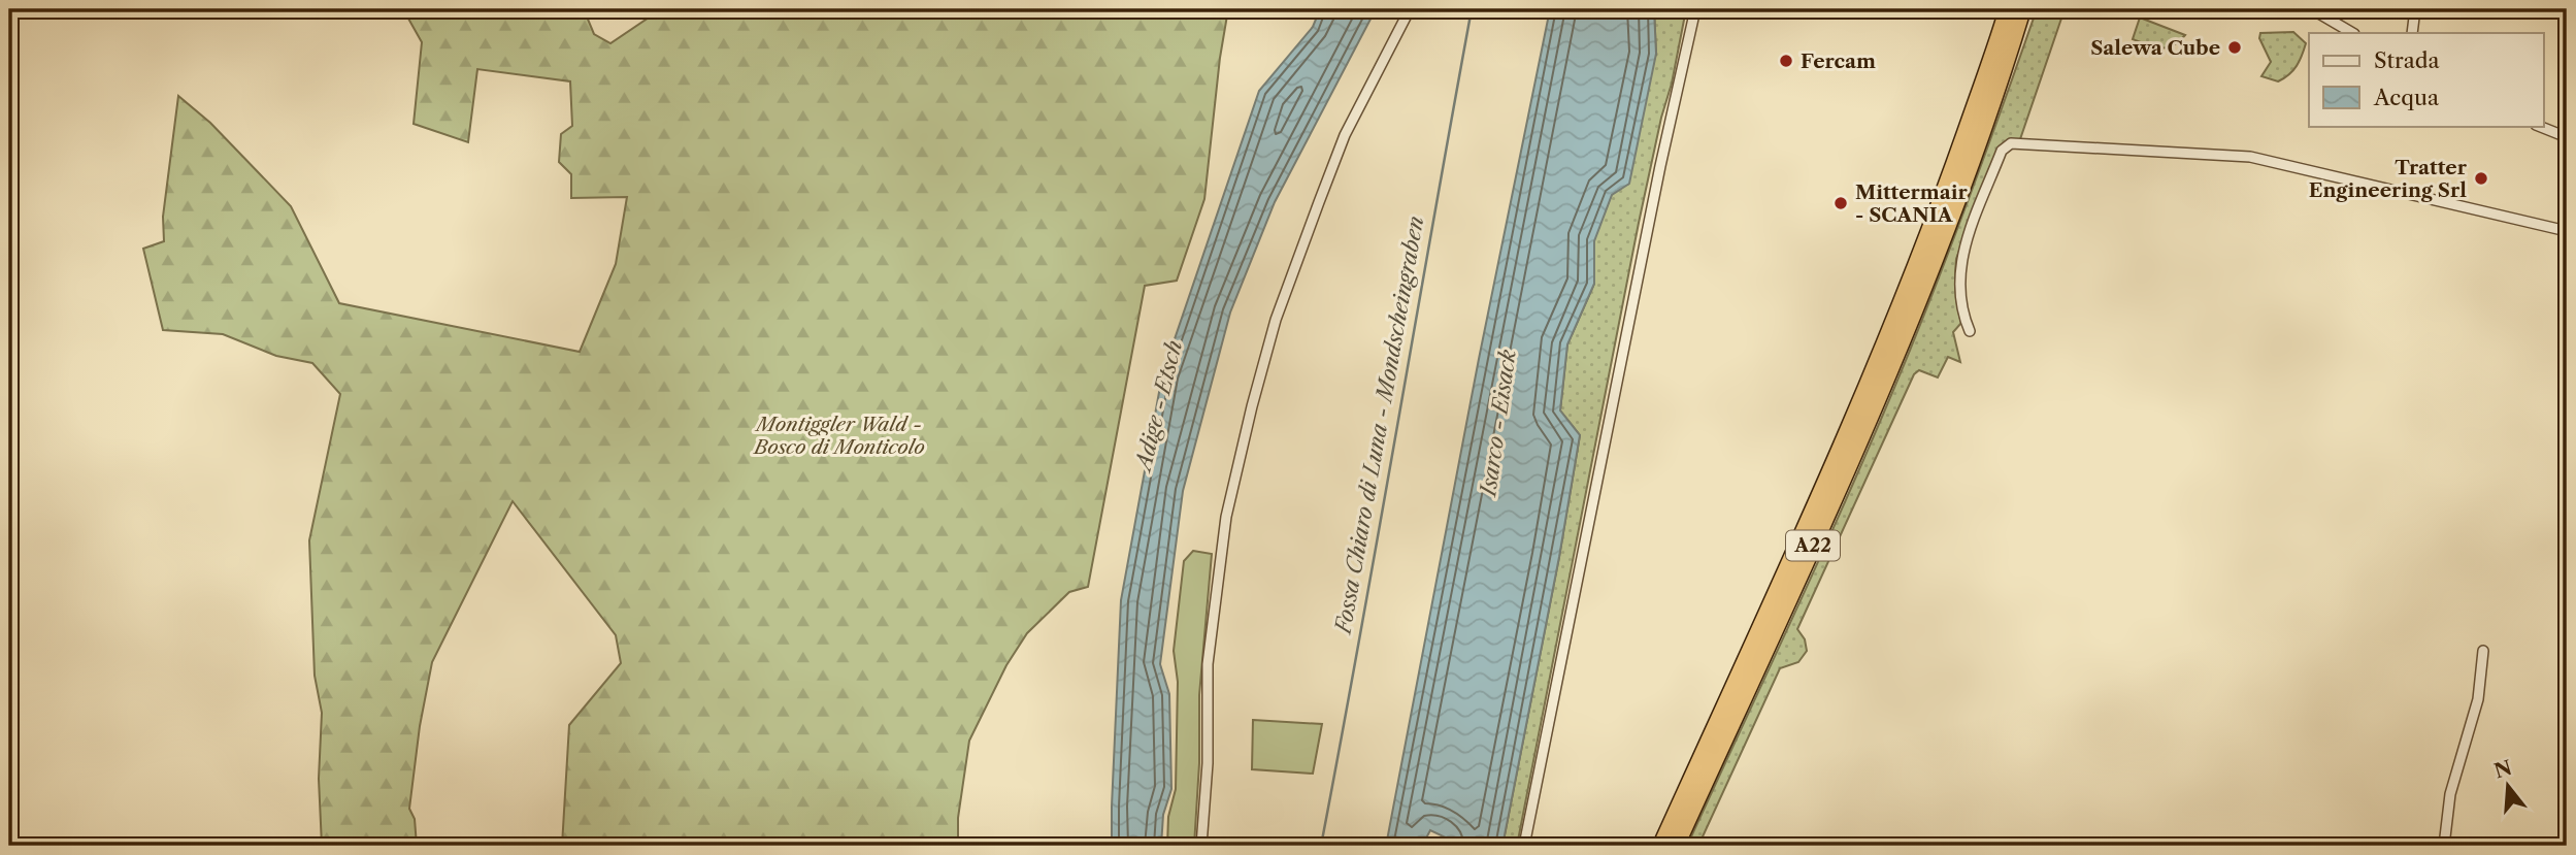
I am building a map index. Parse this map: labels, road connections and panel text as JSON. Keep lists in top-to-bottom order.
{
  "streets": {
    "highway": ["A22"]
  },
  "water": ["Adige - Etsch", "Isarco - Eisack", "Fossa Chiaro di Luna - Mondscheingraben"],
  "parks": ["Montiggler Wald - Bosco di Monticolo"],
  "places": [
    "Salewa Cube",
    "Fercam",
    "Tratter Engineering Srl",
    "Mittermair - SCANIA"
  ],
  "legend": ["Strada", "Acqua"],
  "north": "top"
}
